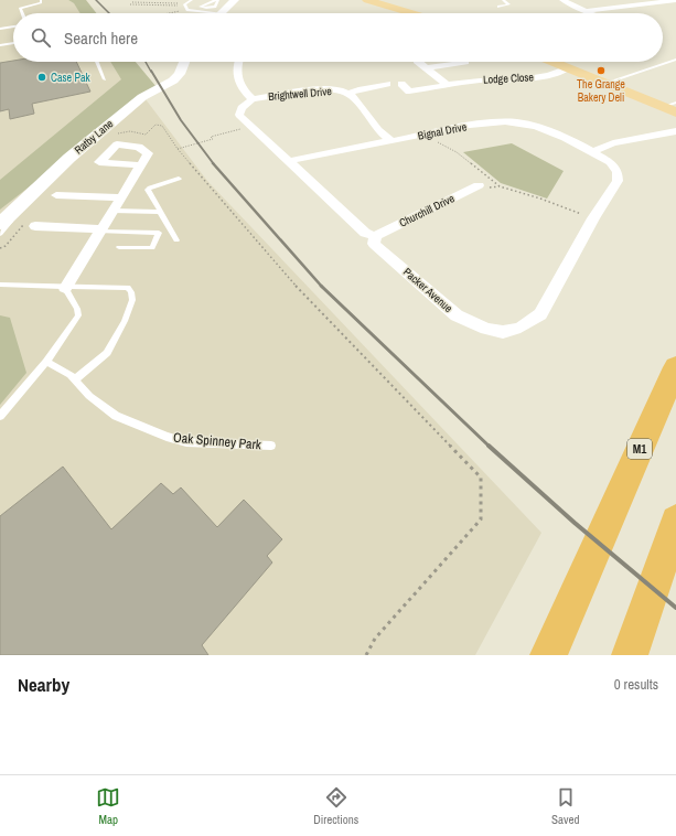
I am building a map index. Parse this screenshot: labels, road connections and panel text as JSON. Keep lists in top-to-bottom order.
{
  "streets": {
    "highway": ["M1"],
    "main road": ["Ratby Lane"],
    "street": [
      "Lodge Close",
      "Brightwell Drive",
      "Bignal Drive",
      "Churchill Drive",
      "Packer Avenue"
    ],
    "lane": ["Oak Spinney Park"]
  },
  "crossings": [
    ["Brightwell Drive", "Bignal Drive"],
    ["Brightwell Drive", "Packer Avenue"],
    ["Bignal Drive", "Packer Avenue"],
    ["Churchill Drive", "Packer Avenue"]
  ],
  "places": ["The Grange Bakery Deli", "Case Pak"],
  "page": {
    "search": "Search here",
    "heading": ["Nearby", "0 results"],
    "nav": ["Map", "Directions", "Saved"]
  }
}
